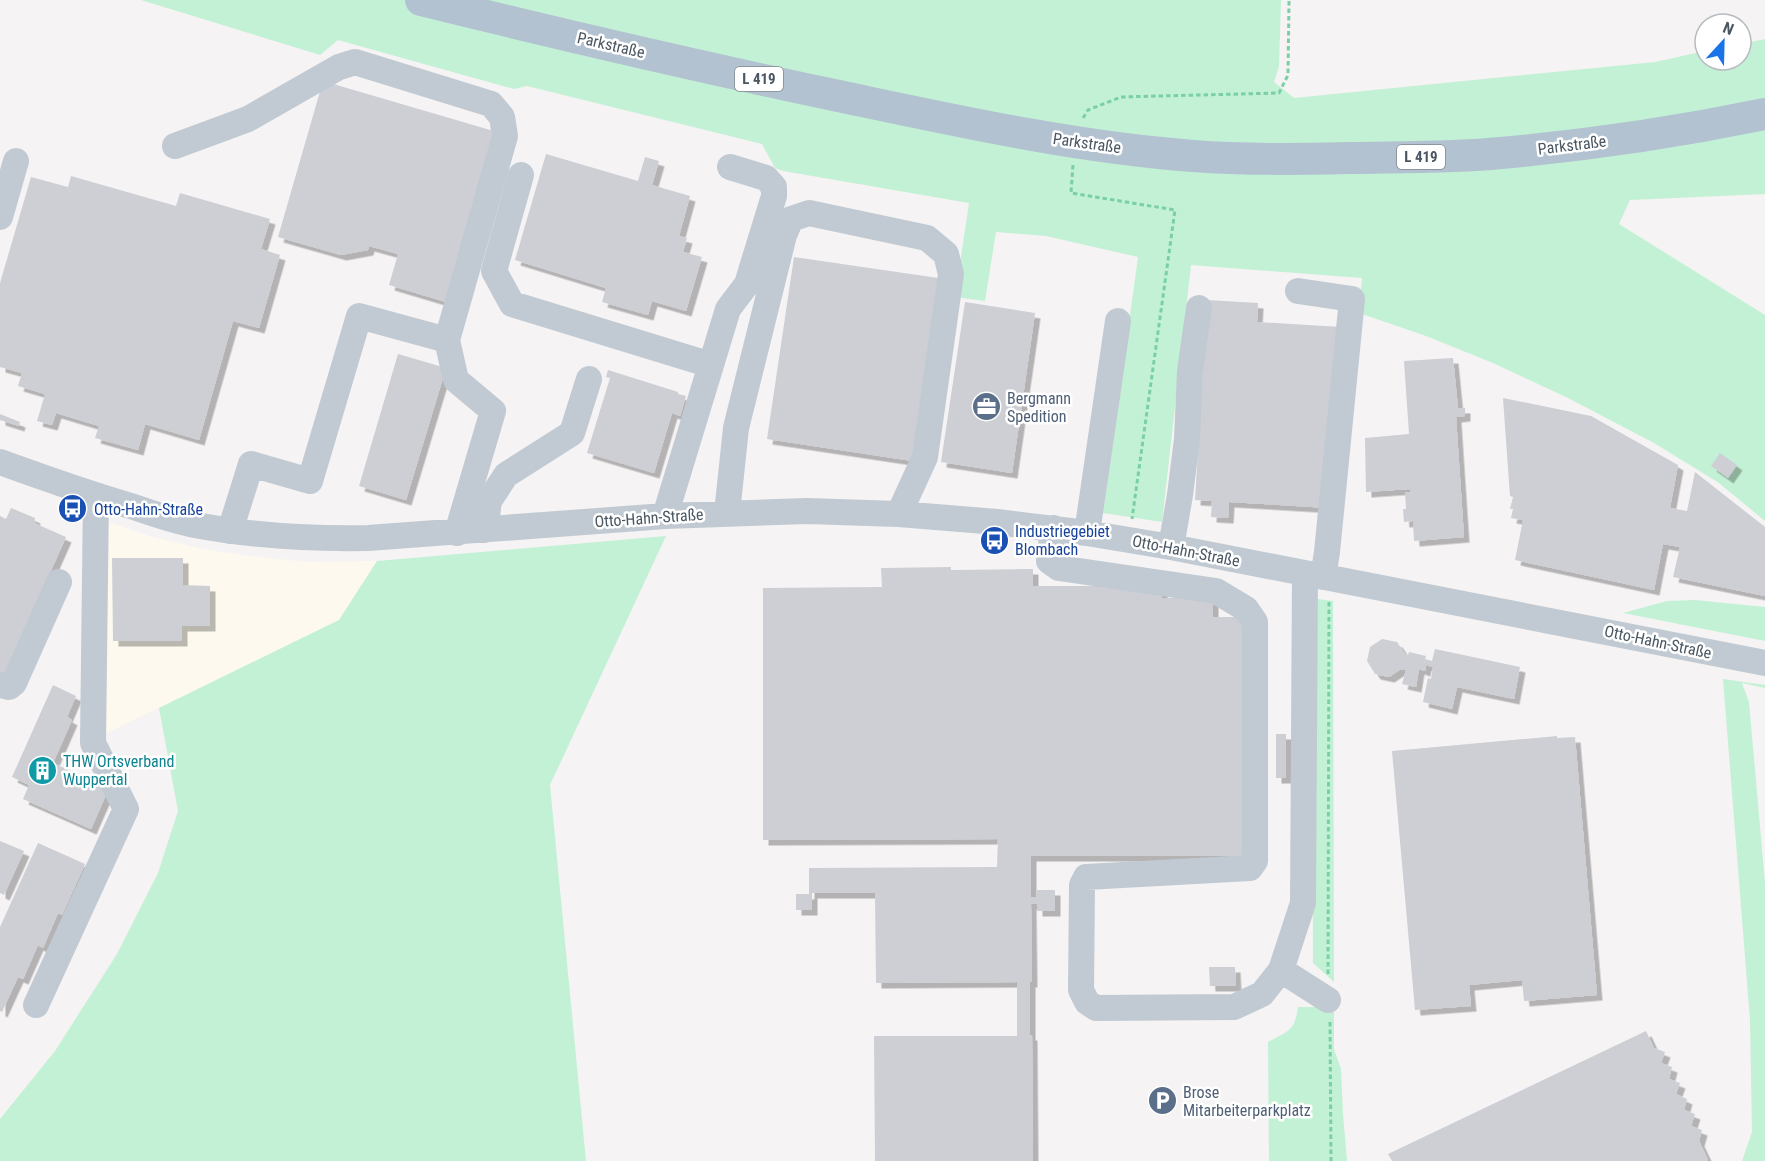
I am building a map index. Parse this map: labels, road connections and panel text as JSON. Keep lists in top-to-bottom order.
{
  "streets": {
    "main road": ["Parkstraße", "L 419"],
    "street": ["Otto-Hahn-Straße"]
  },
  "places": {
    "office": ["Bergmann Spedition"],
    "bus stop": ["Otto-Hahn-Straße", "Industriegebiet Blombach"],
    "building": ["THW Ortsverband Wuppertal"],
    "parking": ["Brose Mitarbeiterparkplatz"]
  },
  "north": "top"
}
